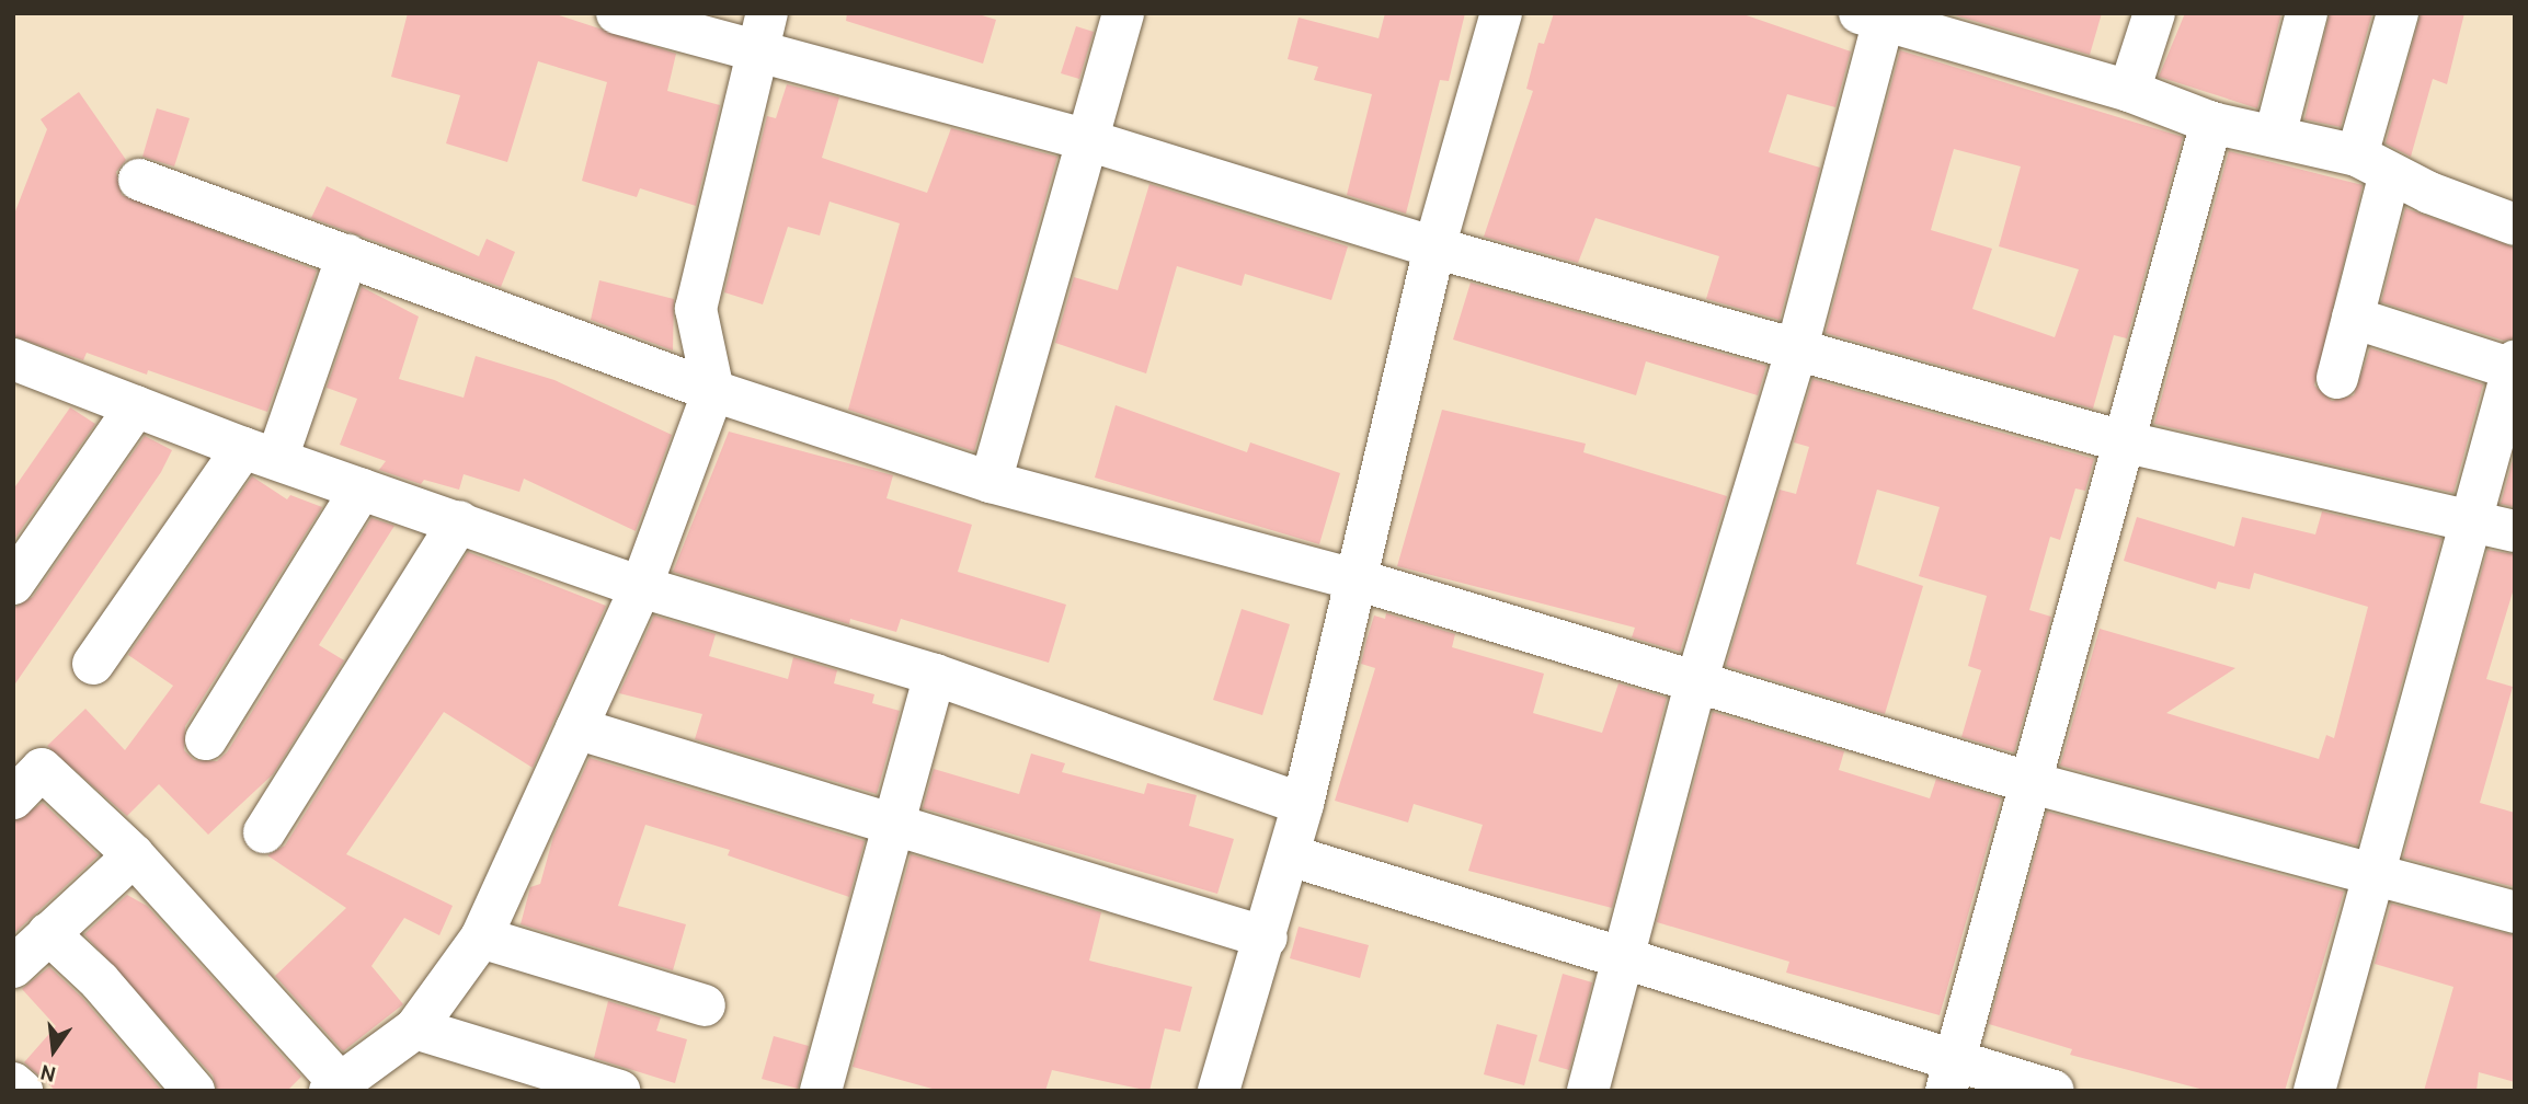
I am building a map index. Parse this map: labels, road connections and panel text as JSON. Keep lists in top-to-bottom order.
{
  "north": "bottom"
}
